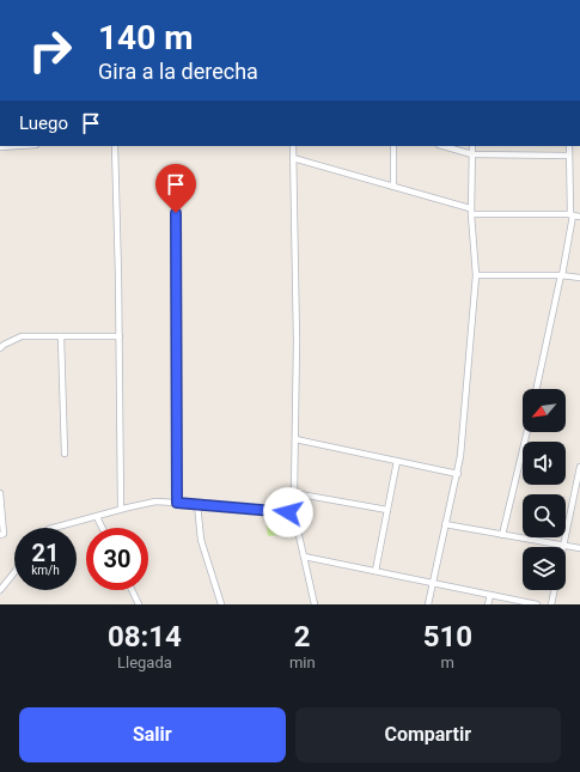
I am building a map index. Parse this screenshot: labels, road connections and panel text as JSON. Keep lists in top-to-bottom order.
{
  "north": "bottom left",
  "page": {
    "turn": ["140 m", "Gira a la derecha"],
    "then": "Luego",
    "speed": "21 km/h",
    "limit": "30",
    "eta": [
      "08:14",
      "Llegada",
      "2",
      "min",
      "510",
      "m"
    ],
    "buttons": ["Salir", "Compartir"]
  }
}
